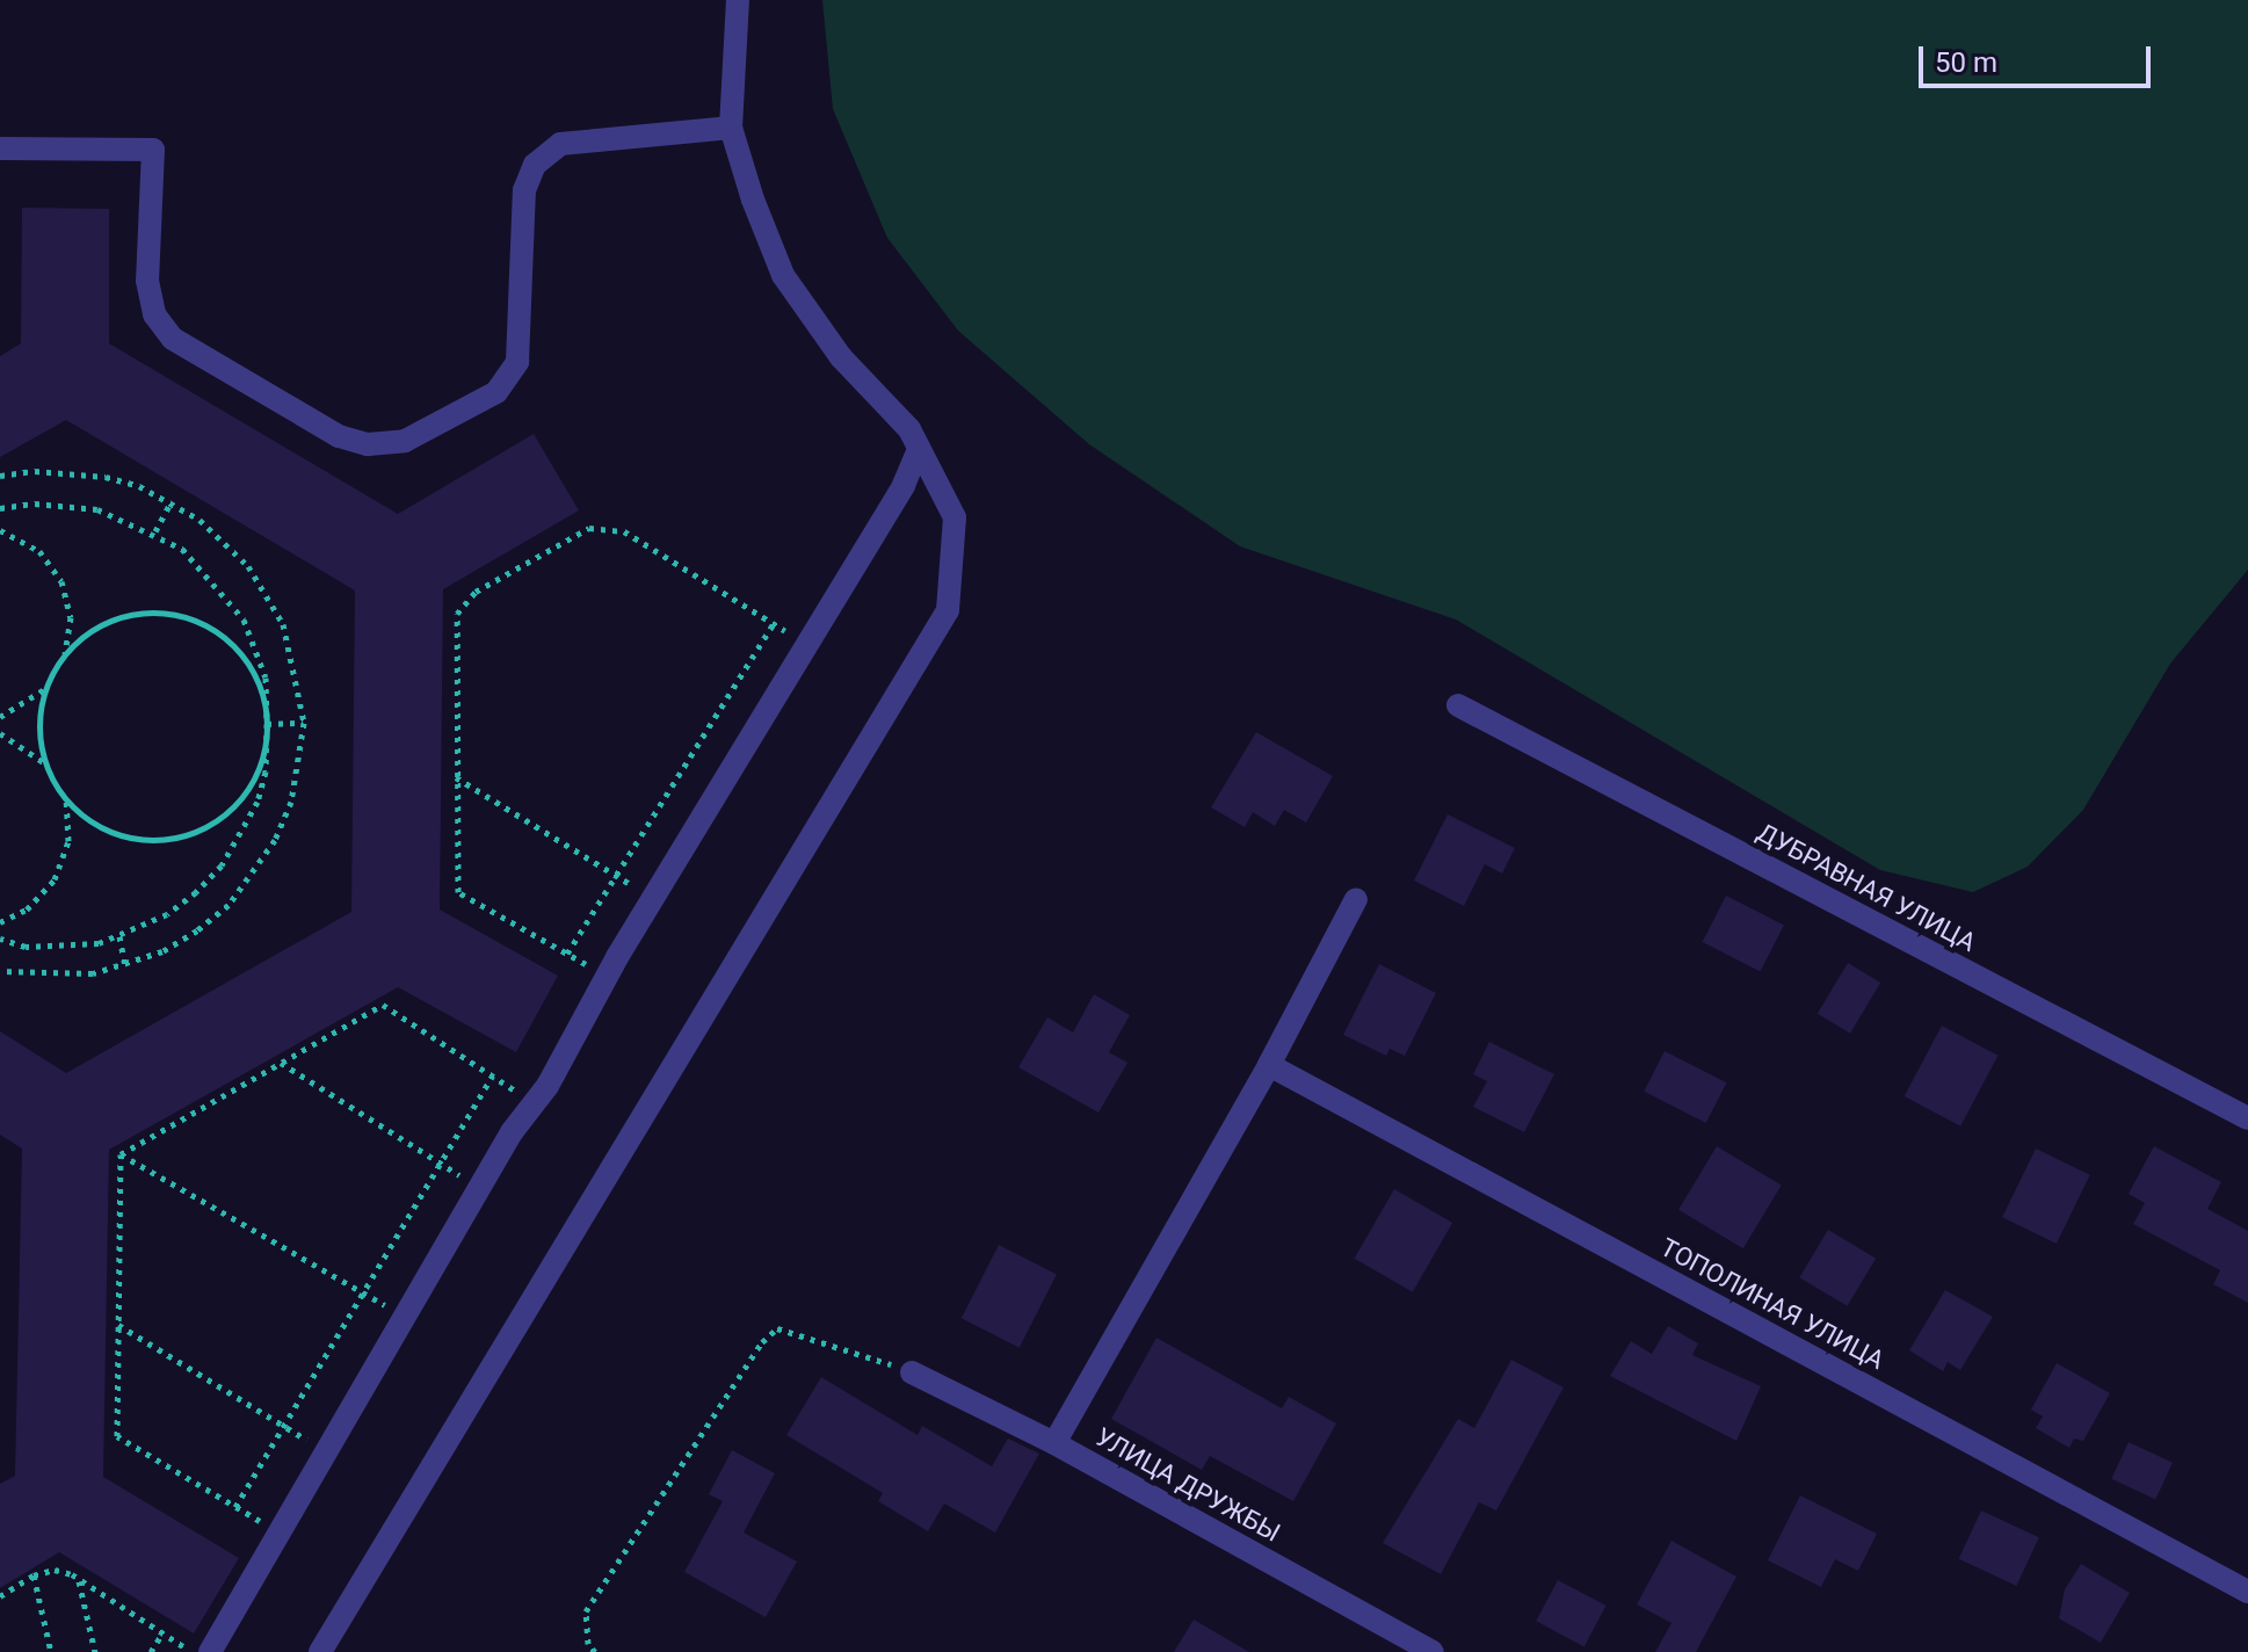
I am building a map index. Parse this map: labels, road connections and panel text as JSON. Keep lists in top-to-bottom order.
{
  "streets": {
    "street": ["ДУБРАВНАЯ УЛИЦА", "ТОПОЛИНАЯ УЛИЦА", "УЛИЦА ДРУЖБЫ"]
  },
  "scale_bar": "50 m"
}
